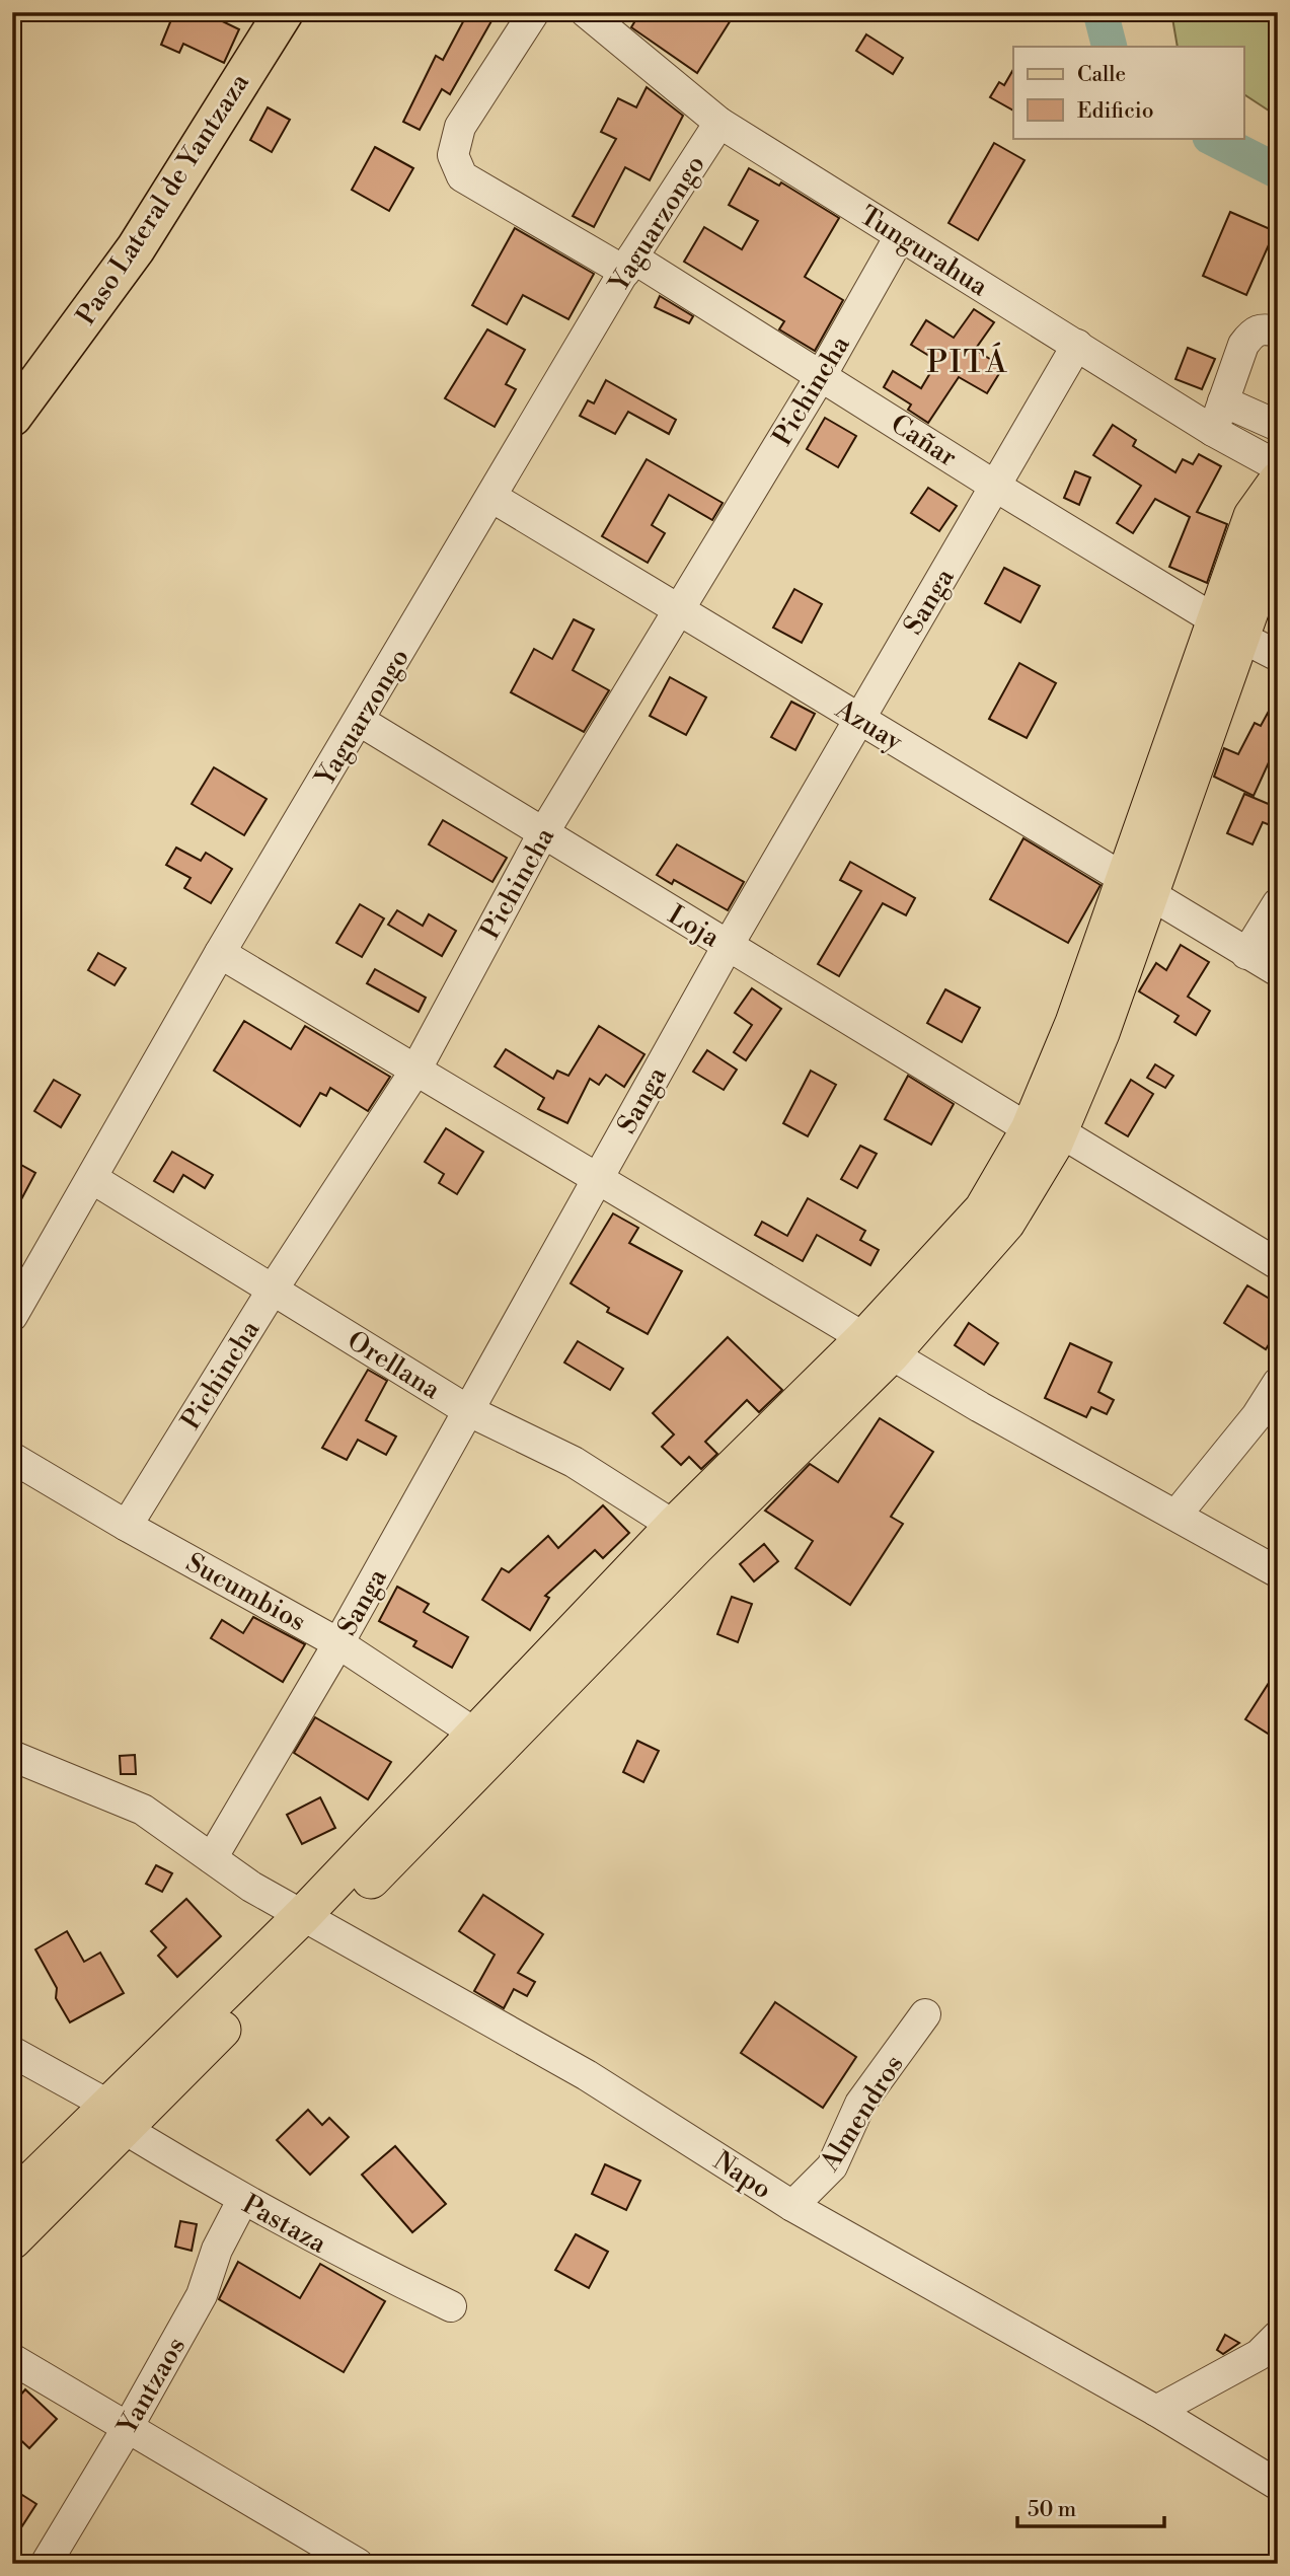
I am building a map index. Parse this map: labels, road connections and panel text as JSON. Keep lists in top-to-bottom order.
{
  "streets": {
    "highway": ["Paso Lateral de Yantzaza"],
    "street": [
      "Yaguarzongo",
      "Tungurahua",
      "Pichincha",
      "Cañar",
      "Sanga",
      "Azuay",
      "Loja",
      "Orellana",
      "Sucumbios",
      "Almendros",
      "Napo",
      "Pastaza",
      "Yantzaos"
    ]
  },
  "crossings": [
    ["Yaguarzongo", "Tungurahua"],
    ["Yaguarzongo", "Cañar"],
    ["Yaguarzongo", "Azuay"],
    ["Yaguarzongo", "Loja"],
    ["Yaguarzongo", "Orellana"],
    ["Tungurahua", "Pichincha"],
    ["Tungurahua", "Sanga"],
    ["Pichincha", "Cañar"],
    ["Pichincha", "Azuay"],
    ["Pichincha", "Loja"],
    ["Pichincha", "Orellana"],
    ["Pichincha", "Sucumbios"],
    ["Cañar", "Sanga"],
    ["Sanga", "Azuay"],
    ["Sanga", "Loja"],
    ["Sanga", "Orellana"],
    ["Sanga", "Sucumbios"],
    ["Sanga", "Napo"],
    ["Almendros", "Napo"],
    ["Pastaza", "Yantzaos"]
  ],
  "districts": ["PITÁ"],
  "legend": ["Calle", "Edificio"],
  "scale_bar": "50 m"
}
